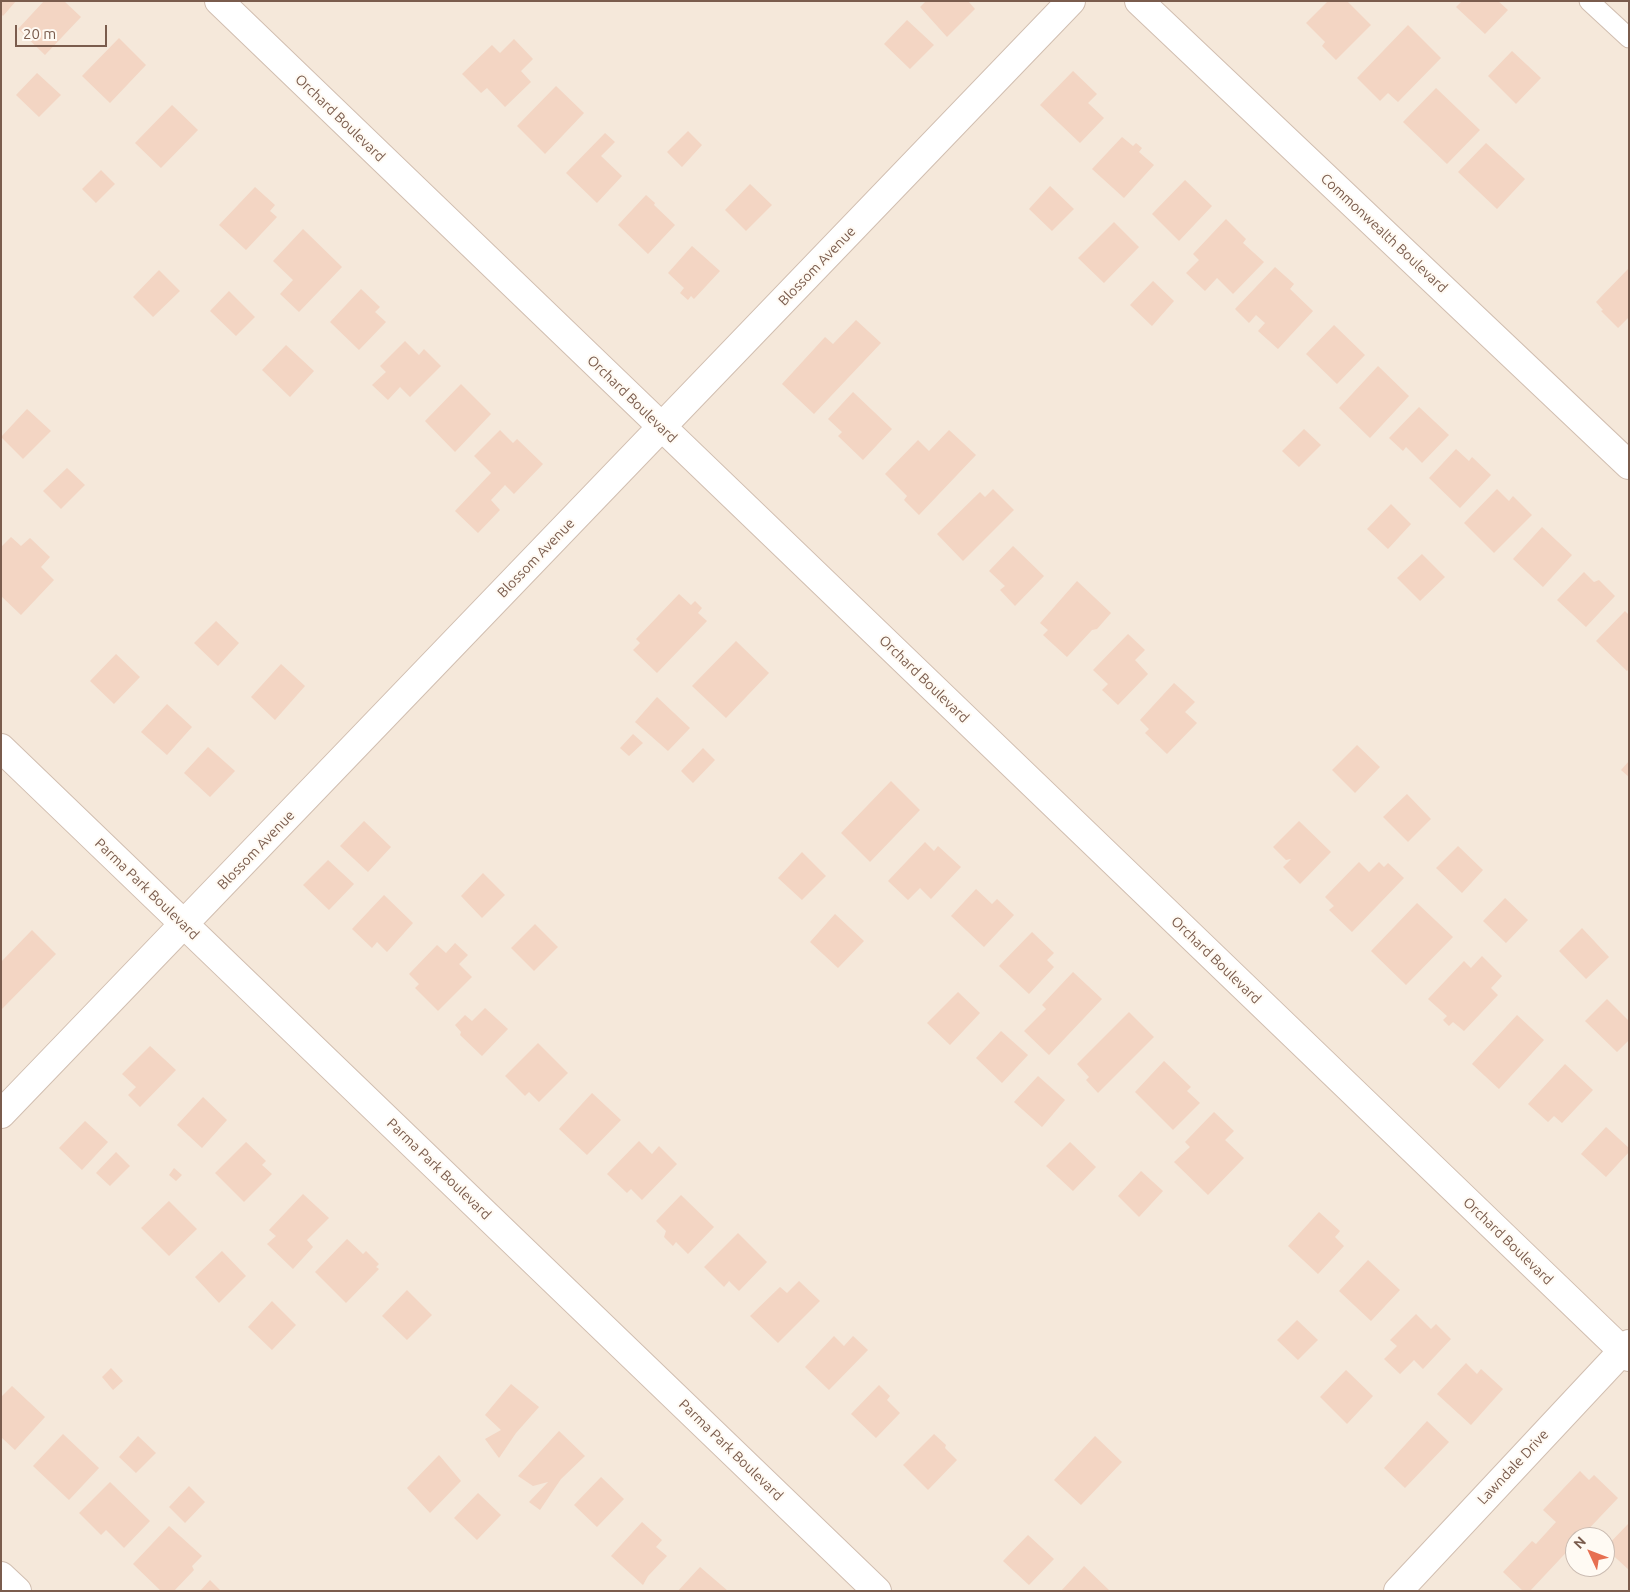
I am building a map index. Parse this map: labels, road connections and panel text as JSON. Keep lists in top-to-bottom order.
{
  "streets": {
    "street": [
      "Orchard Boulevard",
      "Commonwealth Boulevard",
      "Blossom Avenue",
      "Parma Park Boulevard",
      "Lawndale Drive"
    ]
  },
  "crossings": [
    ["Orchard Boulevard", "Blossom Avenue"],
    ["Orchard Boulevard", "Lawndale Drive"],
    ["Blossom Avenue", "Parma Park Boulevard"]
  ],
  "scale_bar": "20 m",
  "north": "top left"
}
